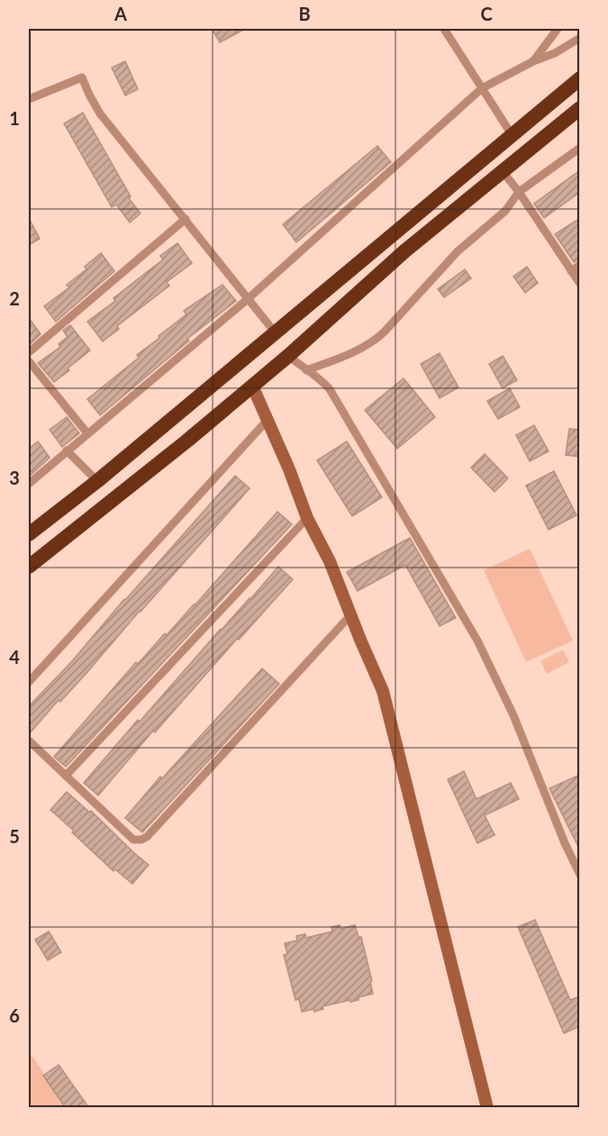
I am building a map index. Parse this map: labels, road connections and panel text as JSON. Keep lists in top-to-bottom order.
{
  "grid": {
    "columns": ["A", "B", "C"],
    "rows": [
      "1",
      "2",
      "3",
      "4",
      "5",
      "6"
    ]
  }
}
